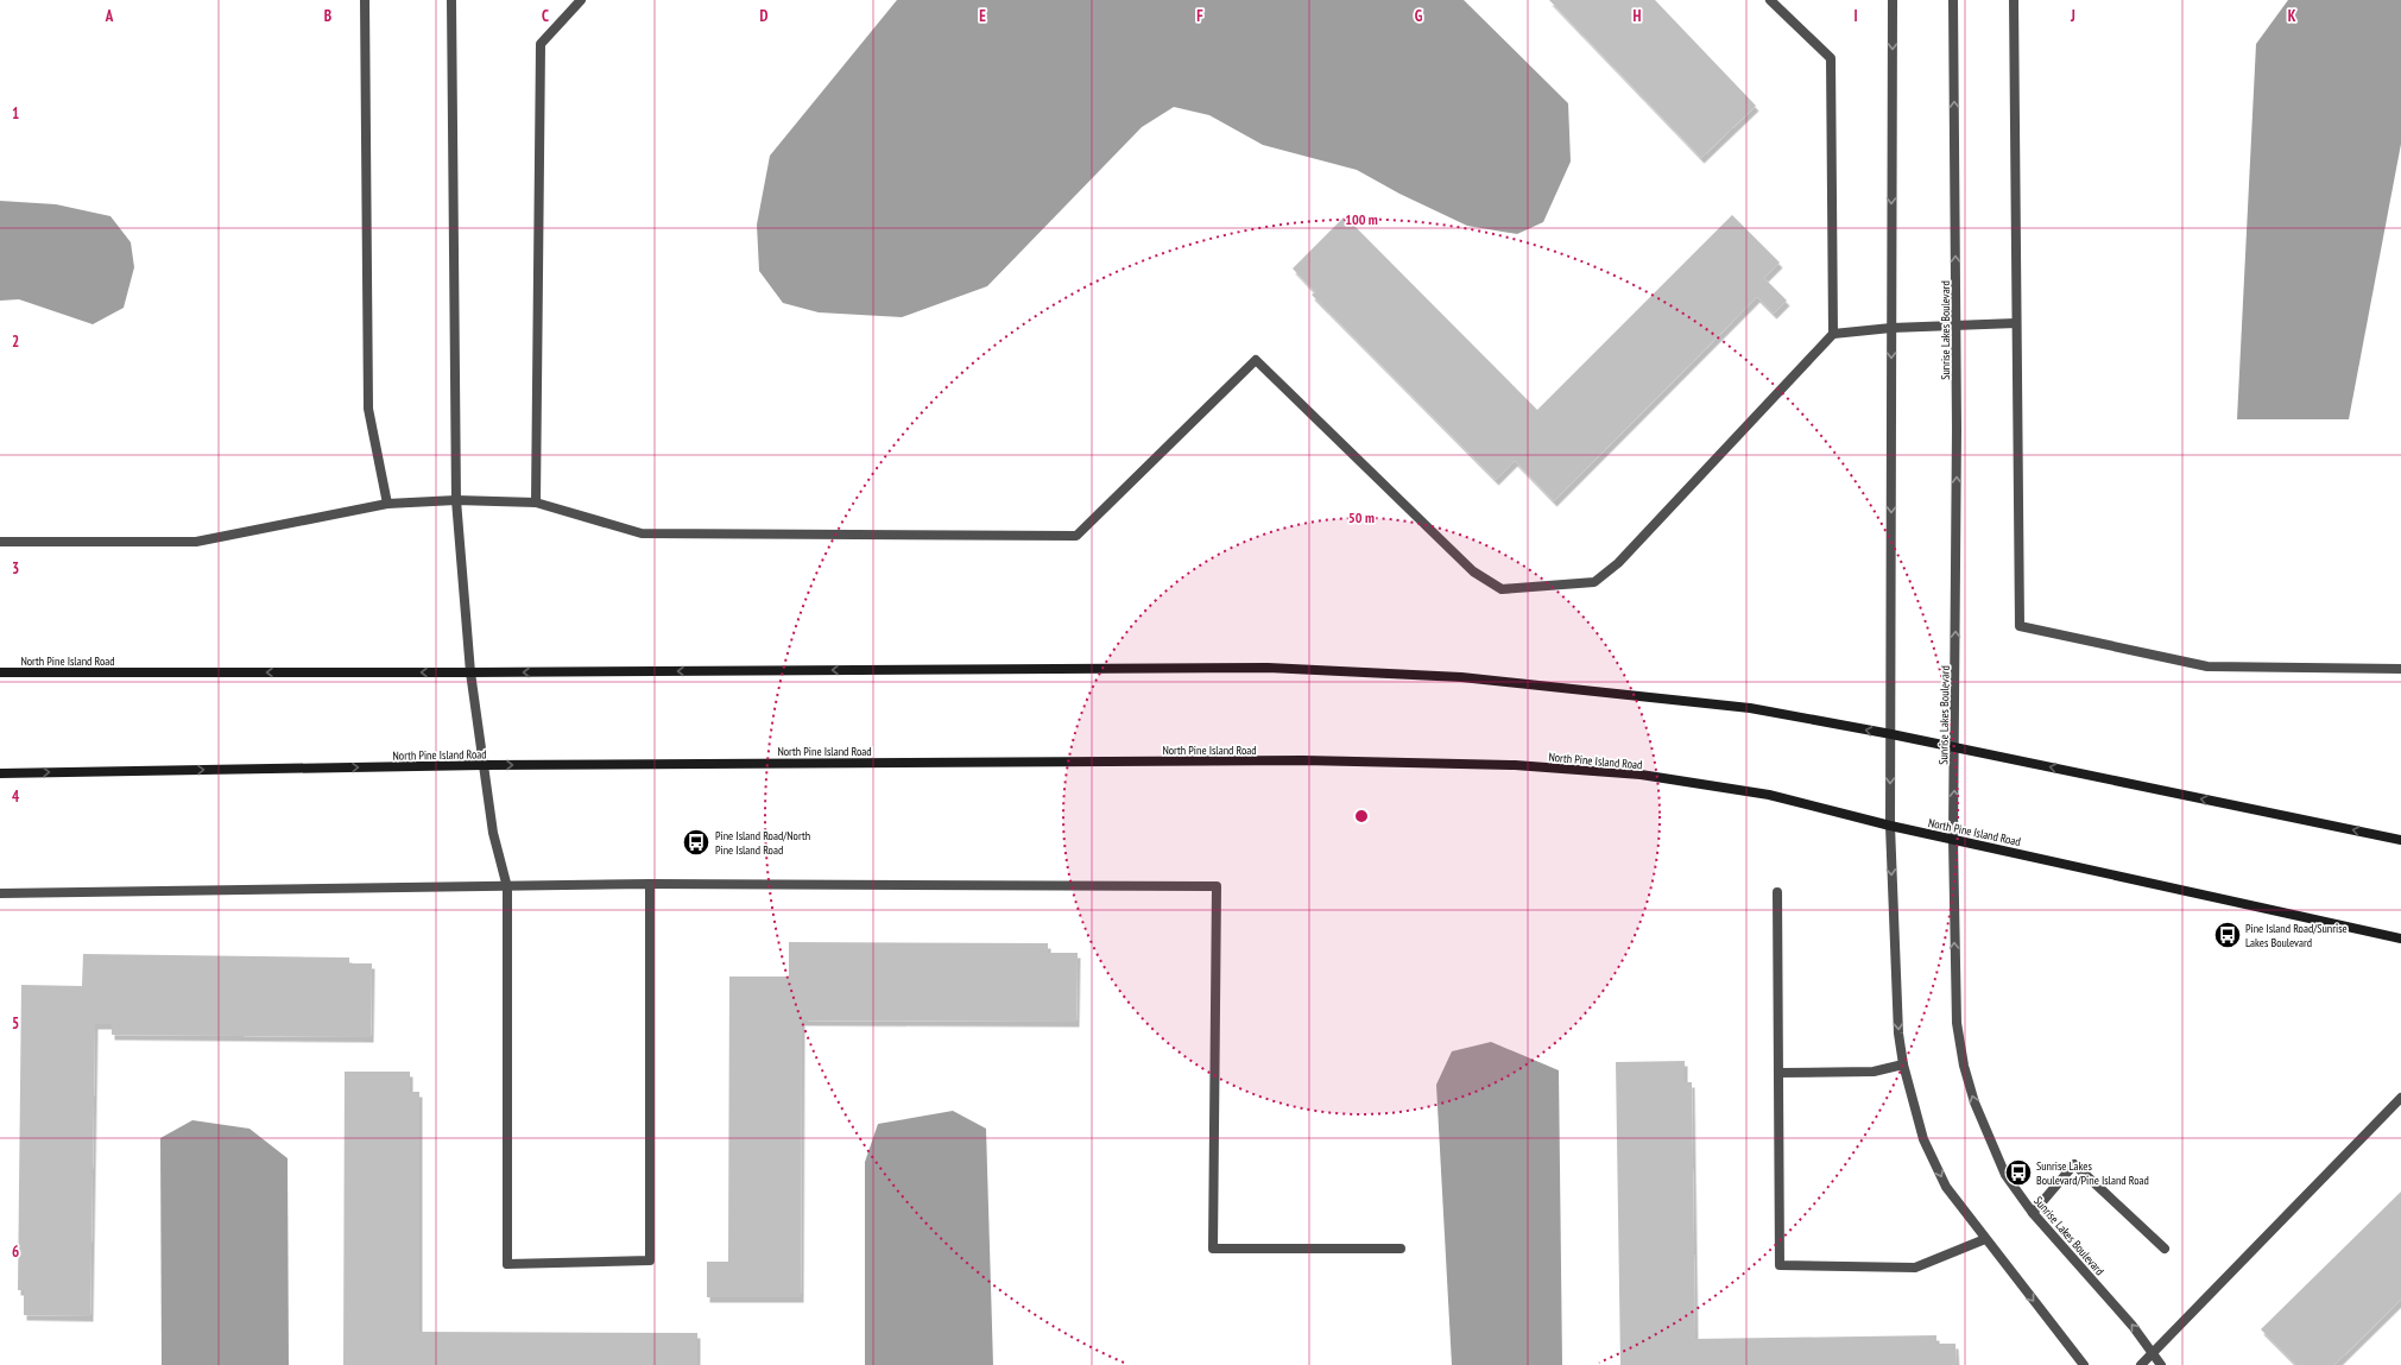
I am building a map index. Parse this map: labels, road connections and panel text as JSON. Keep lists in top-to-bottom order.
{
  "streets": {
    "main road": ["North Pine Island Road"],
    "street": ["Sunrise Lakes Boulevard"]
  },
  "crossings": [
    ["Sunrise Lakes Boulevard", "North Pine Island Road"]
  ],
  "places": {
    "bus stop": ["Pine Island Road/North Pine Island Road", "Pine Island Road/Sunrise Lakes Boulevard", "Sunrise Lakes Boulevard/Pine Island Road"]
  },
  "grid": {
    "columns": [
      "A",
      "B",
      "C",
      "D",
      "E",
      "F",
      "G",
      "H",
      "I",
      "J",
      "K"
    ],
    "rows": [
      "1",
      "2",
      "3",
      "4",
      "5",
      "6"
    ]
  },
  "rings": ["100 m", "50 m"]
}
